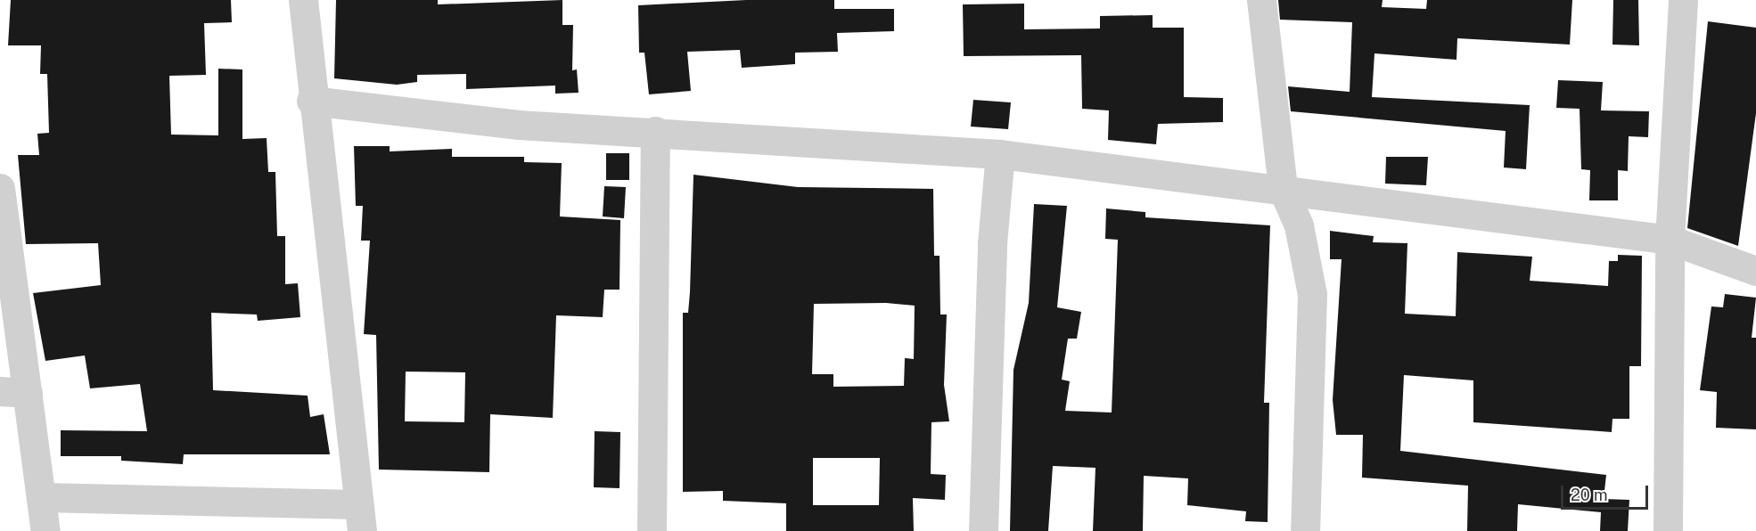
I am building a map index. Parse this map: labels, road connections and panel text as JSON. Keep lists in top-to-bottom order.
{
  "scale_bar": "20 m"
}
